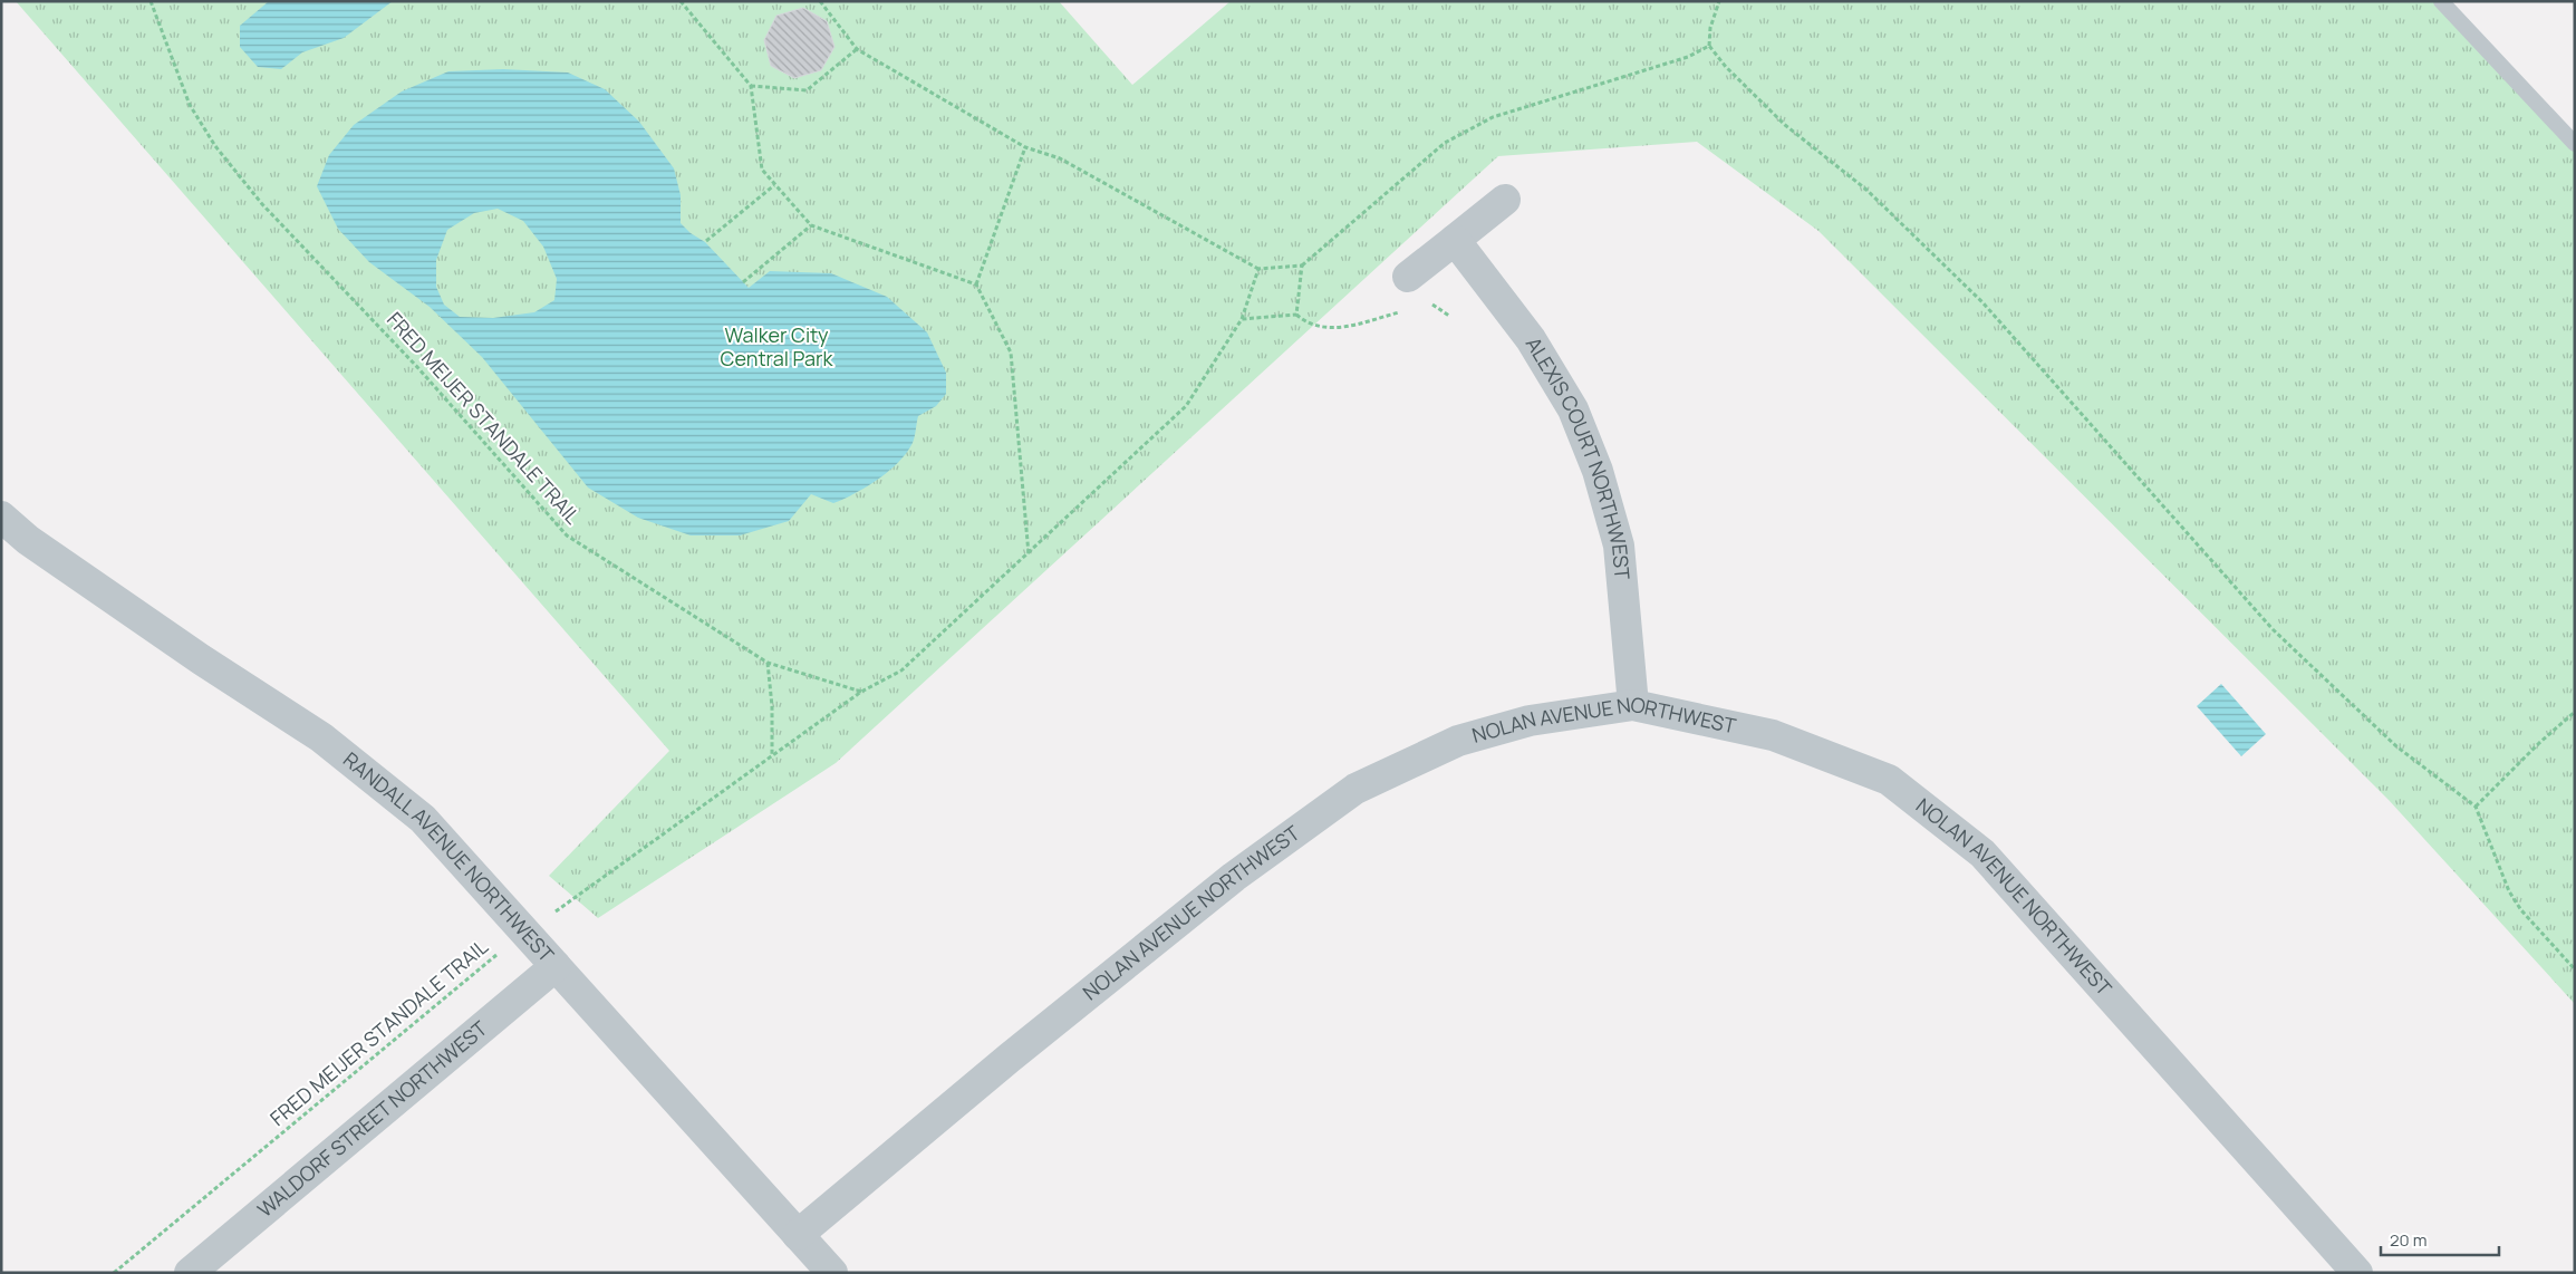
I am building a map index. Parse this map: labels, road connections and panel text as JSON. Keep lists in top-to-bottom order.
{
  "streets": {
    "street": [
      "ALEXIS COURT NORTHWEST",
      "NOLAN AVENUE NORTHWEST",
      "RANDALL AVENUE NORTHWEST",
      "WALDORF STREET NORTHWEST"
    ],
    "path": ["FRED MEIJER STANDALE TRAIL"]
  },
  "crossings": [
    ["FRED MEIJER STANDALE TRAIL", "RANDALL AVENUE NORTHWEST"],
    ["ALEXIS COURT NORTHWEST", "NOLAN AVENUE NORTHWEST"],
    ["NOLAN AVENUE NORTHWEST", "RANDALL AVENUE NORTHWEST"],
    ["RANDALL AVENUE NORTHWEST", "WALDORF STREET NORTHWEST"]
  ],
  "parks": ["Walker City Central Park"],
  "scale_bar": "20 m"
}
